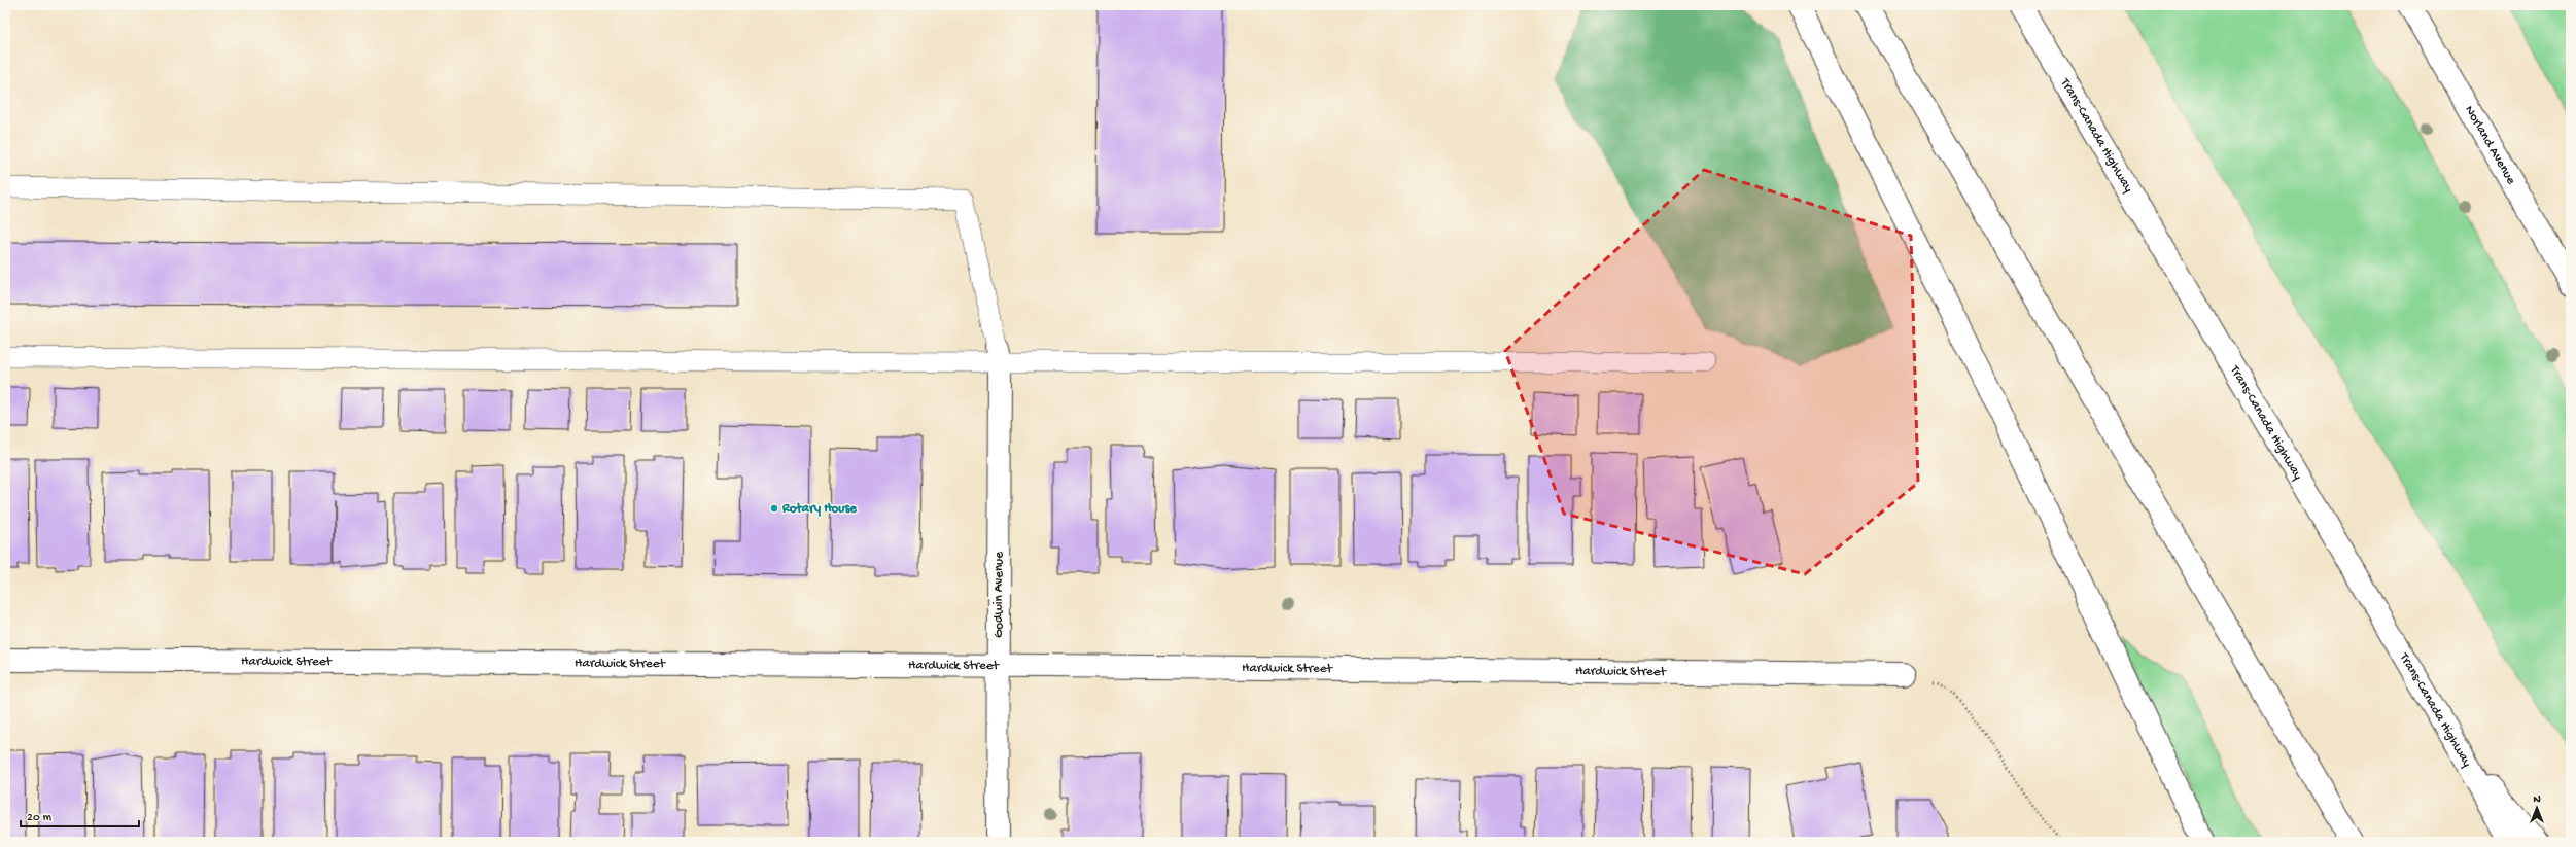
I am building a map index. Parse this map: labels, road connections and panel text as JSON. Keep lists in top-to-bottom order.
{
  "streets": {
    "main road": [
      "Trans-Canada Highway",
      "Norland Avenue",
      "Godwin Avenue",
      "Hardwick Street"
    ]
  },
  "crossings": [
    ["Godwin Avenue", "Hardwick Street"]
  ],
  "places": ["Rotary House"],
  "scale_bar": "20 m",
  "north": "top"
}
